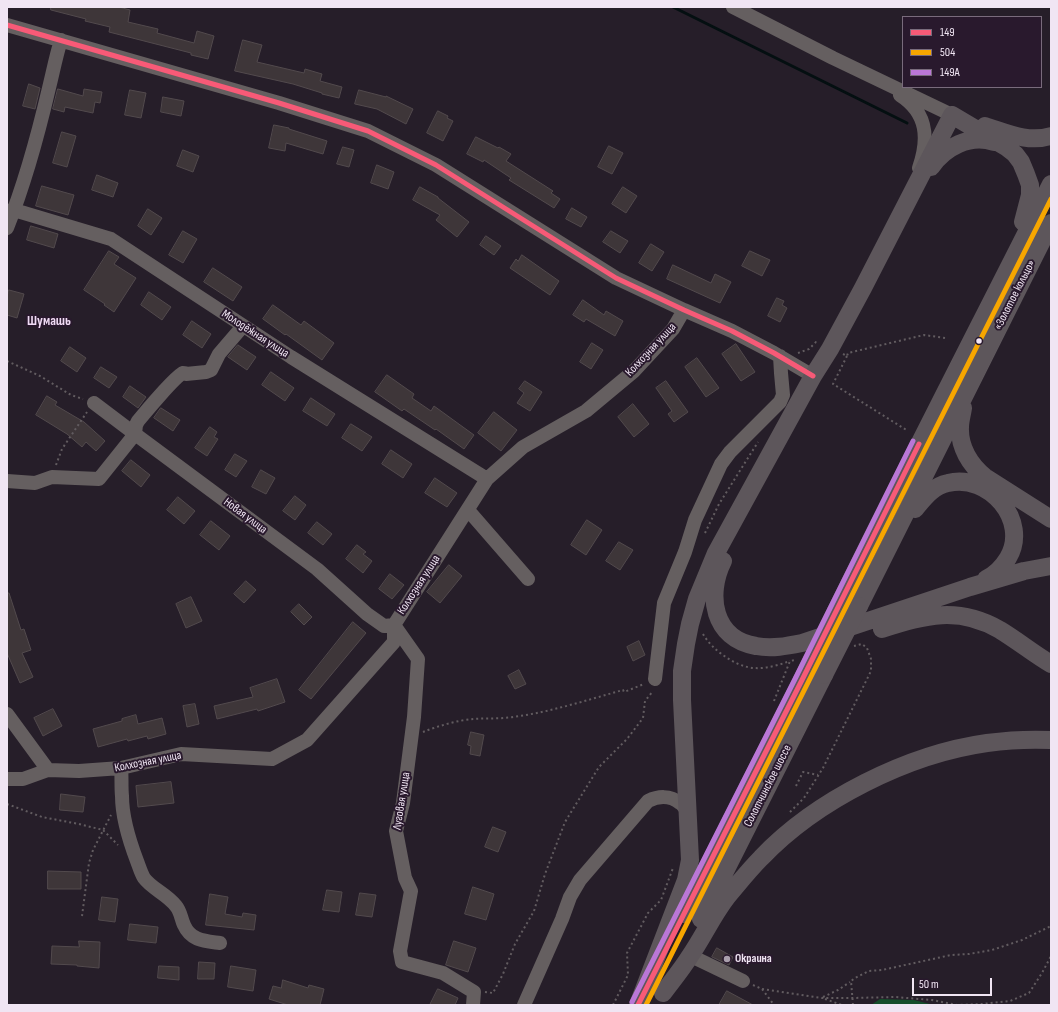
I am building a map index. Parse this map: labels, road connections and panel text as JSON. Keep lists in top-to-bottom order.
{
  "streets": {
    "main road": ["«Золотое кольцо»", "Солотчинское шоссе"],
    "street": [
      "Молодёжная улица",
      "Колхозная улица",
      "Новая улица",
      "Луговая улица"
    ]
  },
  "crossings": [
    ["«Золотое кольцо»", "Солотчинское шоссе"],
    ["Молодёжная улица", "Колхозная улица"],
    ["Колхозная улица", "Новая улица"],
    ["Колхозная улица", "Луговая улица"],
    ["Новая улица", "Луговая улица"]
  ],
  "districts": ["Шумашь"],
  "places": ["Окраина"],
  "lines": ["transit line 149", "transit line 504", "transit line 149A"],
  "legend": ["149", "504", "149A"],
  "scale_bar": "50 m"
}
